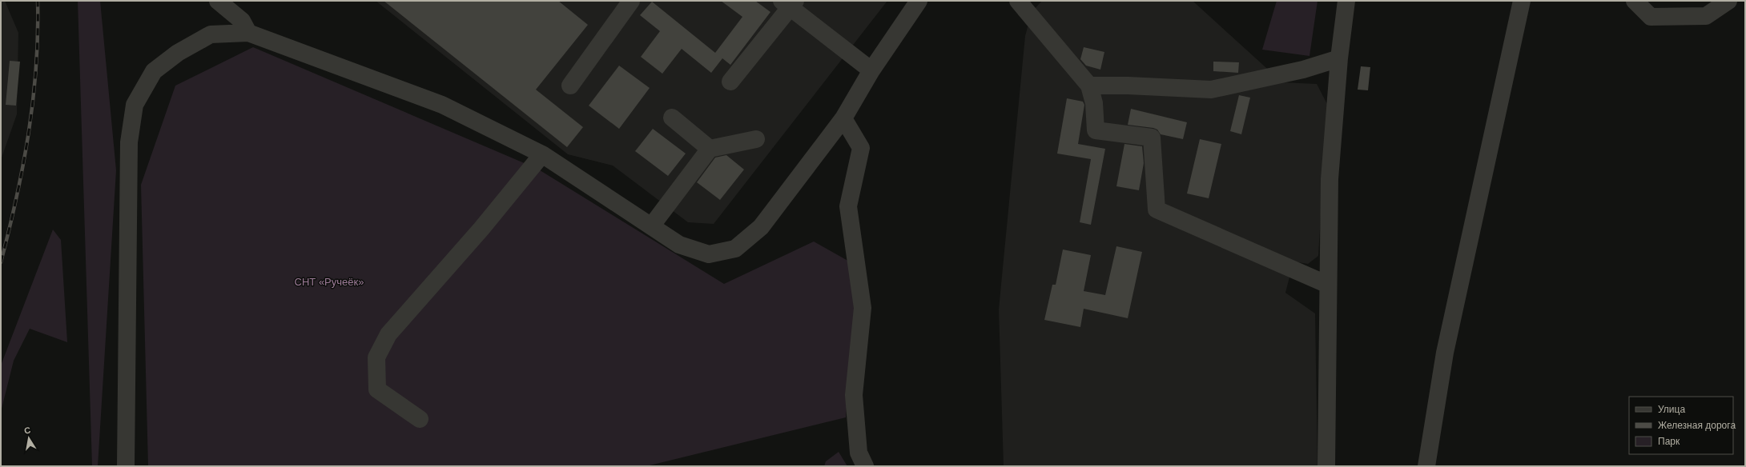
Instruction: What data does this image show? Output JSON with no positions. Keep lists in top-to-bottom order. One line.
{"parks":["СНТ «Ручеёк»"],"legend":["Улица","Железная дорога","Парк"],"north":"top"}
